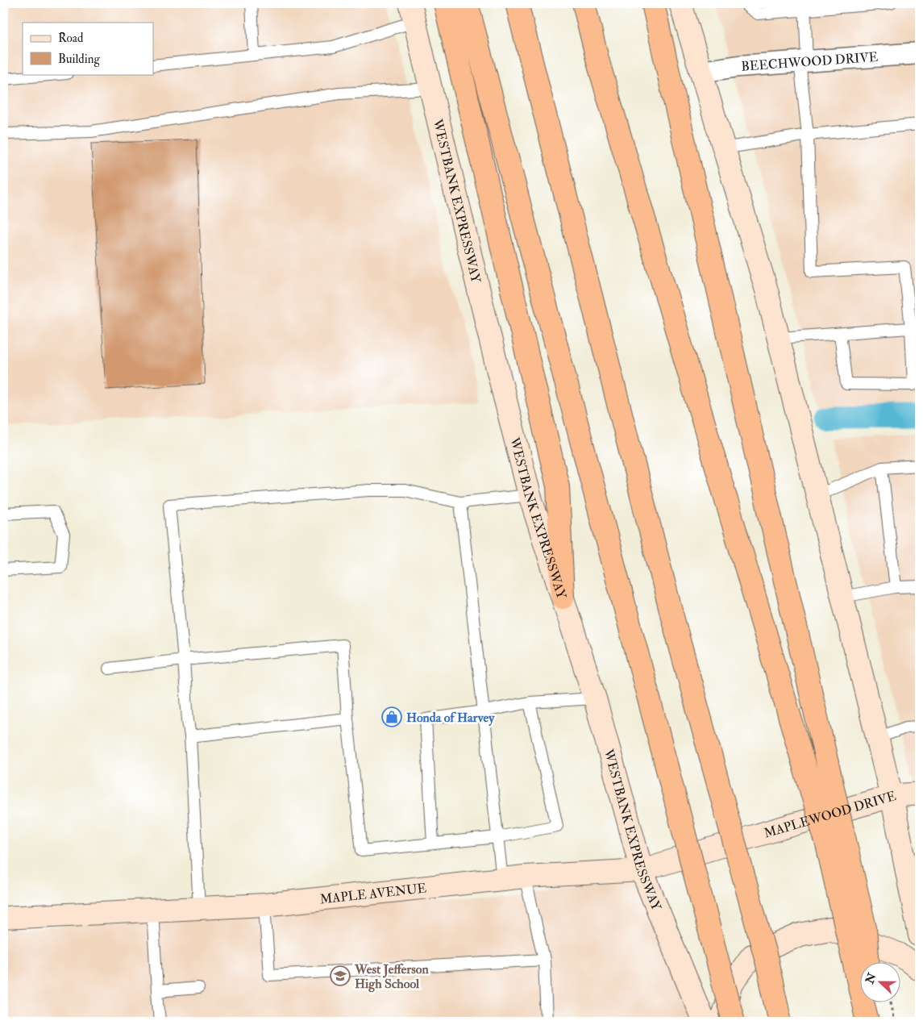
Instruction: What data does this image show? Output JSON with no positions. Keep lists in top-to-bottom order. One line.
{"streets":{"main road":["WESTBANK EXPRESSWAY","MAPLEWOOD DRIVE","MAPLE AVENUE"],"street":["BEECHWOOD DRIVE"]},"crossings":[["WESTBANK EXPRESSWAY","MAPLE AVENUE"],["MAPLEWOOD DRIVE","MAPLE AVENUE"]],"places":{"shop":["Honda of Harvey"],"school or university":["West Jefferson High School"]},"legend":["Road","Building"],"north":"left"}
